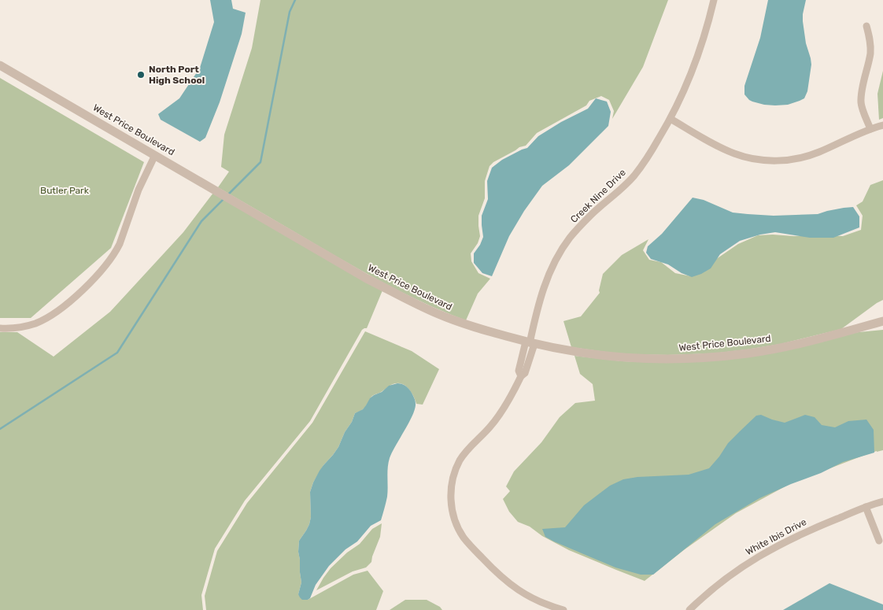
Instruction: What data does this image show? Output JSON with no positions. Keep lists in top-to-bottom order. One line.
{"streets":{"street":["West Price Boulevard","Creek Nine Drive","White Ibis Drive"]},"crossings":[["West Price Boulevard","Creek Nine Drive"]],"parks":["Butler Park"],"places":["North Port High School"]}
